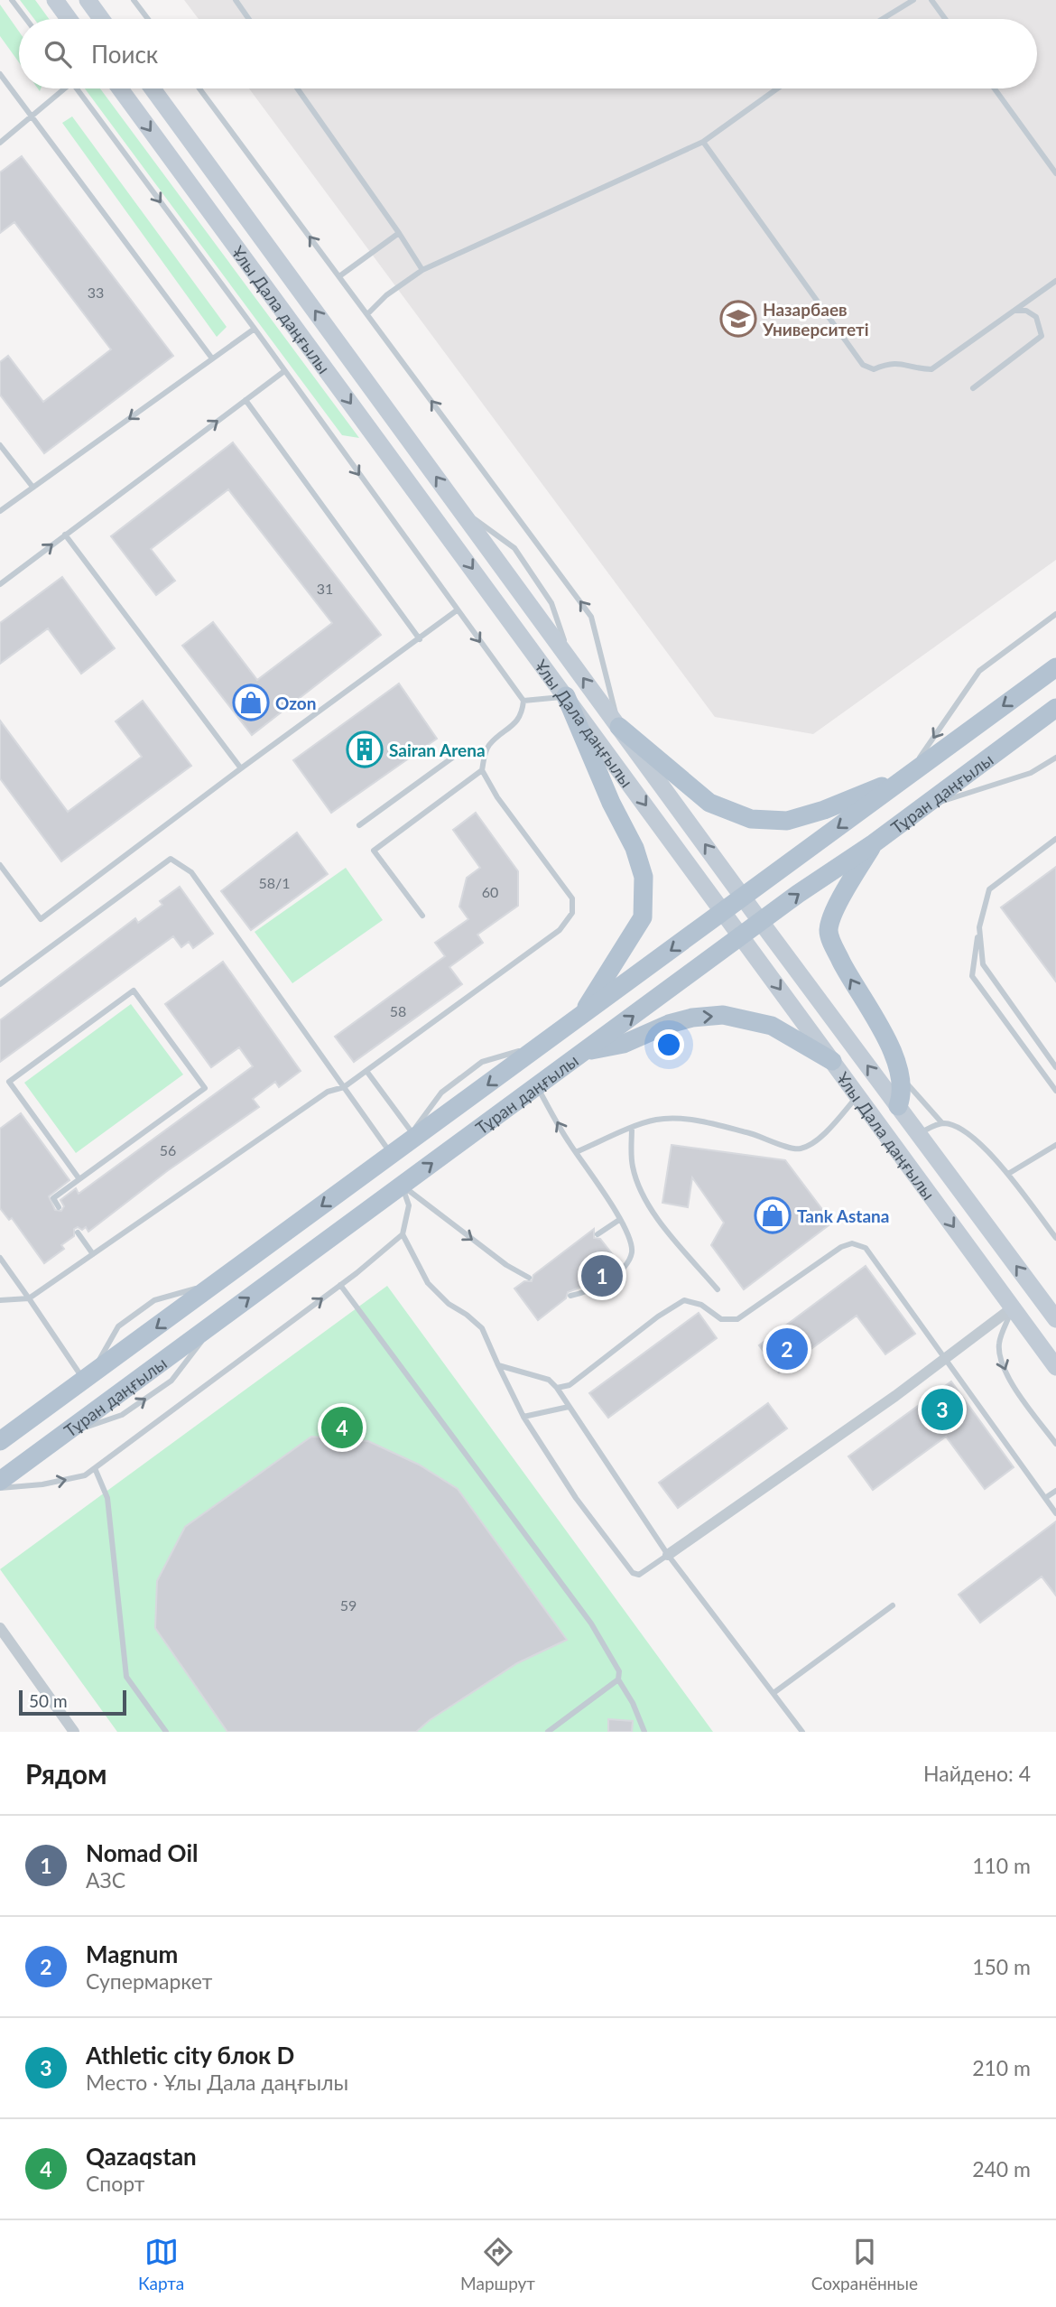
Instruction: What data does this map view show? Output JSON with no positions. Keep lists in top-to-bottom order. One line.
{"streets":{"main road":["Ұлы Дала даңғылы","Тұран даңғылы"]},"crossings":[["Ұлы Дала даңғылы","Тұран даңғылы"]],"places":{"school or university":["Назарбаев Университеті"],"shop":["Ozon","Tank Astana"],"building":["Sairan Arena"]},"house_numbers":["33","31","58/1","60","58","56","59"],"scale_bar":"50 m","page":{"search":"Поиск","pins":["1","2","3","4"],"scale":"50 m","heading":["Рядом","Найдено: 4"],"list":[{"mark":"1","name":"Nomad Oil","note":"АЗС","value":"110 m"},{"mark":"2","name":"Magnum","note":"Супермаркет","value":"150 m"},{"mark":"3","name":"Athletic city блок D","note":"Место · Ұлы Дала даңғылы","value":"210 m"},{"mark":"4","name":"Qazaqstan","note":"Спорт","value":"240 m"}],"nav":["Карта","Маршрут","Сохранённые"]}}
